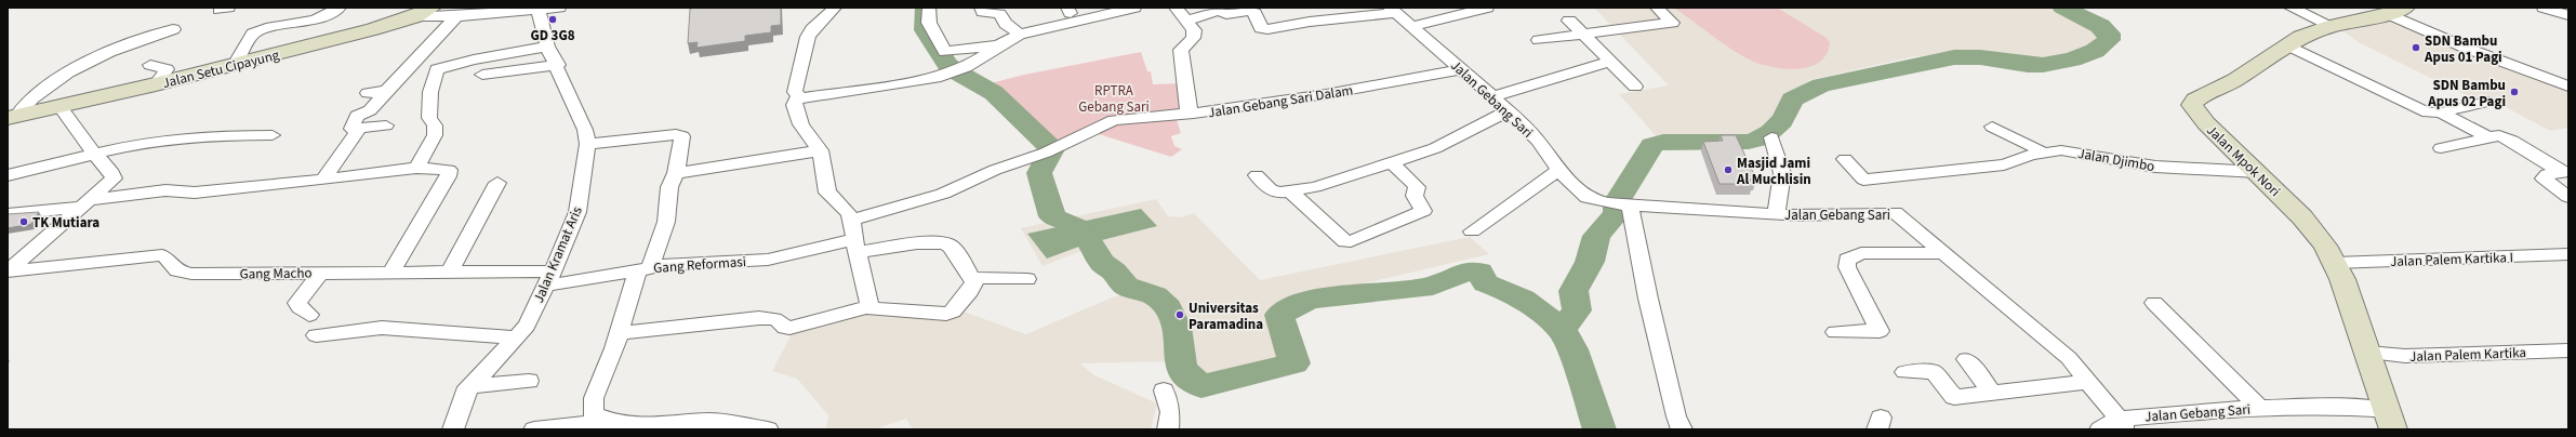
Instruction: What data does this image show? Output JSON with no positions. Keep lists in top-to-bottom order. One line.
{"streets":{"main road":["Jalan Setu Cipayung","Jalan Mpok Nori"],"street":["Jalan Gebang Sari","Jalan Gebang Sari Dalam","Jalan Djimbo","Jalan Kramat Aris","Jalan Palem Kartika I","Gang Reformasi","Gang Macho","Jalan Palem Kartika"]},"crossings":[["Jalan Gebang Sari","Jalan Gebang Sari Dalam"],["Jalan Gebang Sari","Jalan Mpok Nori"],["Jalan Djimbo","Jalan Mpok Nori"],["Jalan Mpok Nori","Jalan Palem Kartika I"],["Jalan Mpok Nori","Jalan Palem Kartika"],["Jalan Kramat Aris","Gang Reformasi"],["Jalan Kramat Aris","Gang Macho"],["Gang Reformasi","Gang Macho"]],"parks":["RPTRA Gebang Sari"],"places":["GD 3G8","SDN Bambu Apus 01 Pagi","SDN Bambu Apus 02 Pagi","Masjid Jami Al Muchlisin","TK Mutiara","Universitas Paramadina"]}
